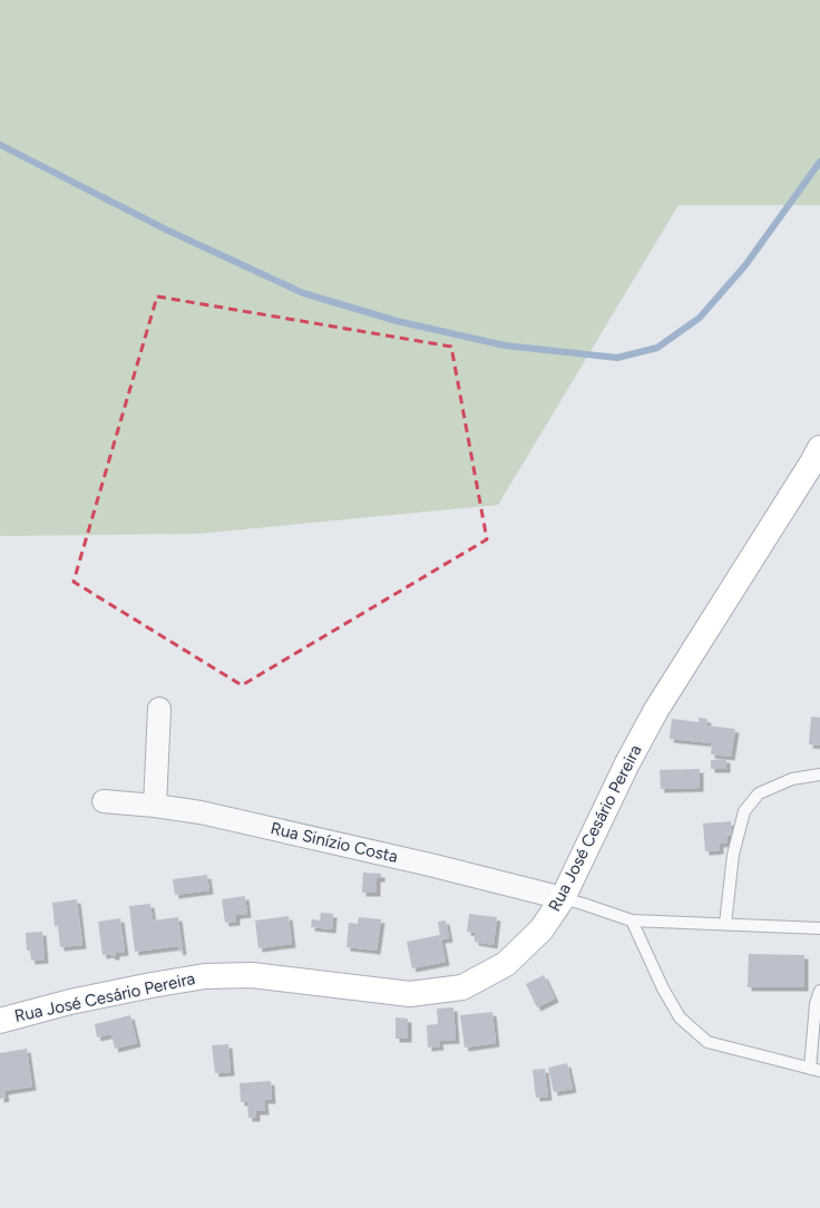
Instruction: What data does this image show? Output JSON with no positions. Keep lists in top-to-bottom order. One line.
{"streets":{"street":["Rua José Cesário Pereira","Rua Sinízio Costa"]},"crossings":[["Rua José Cesário Pereira","Rua Sinízio Costa"]]}
